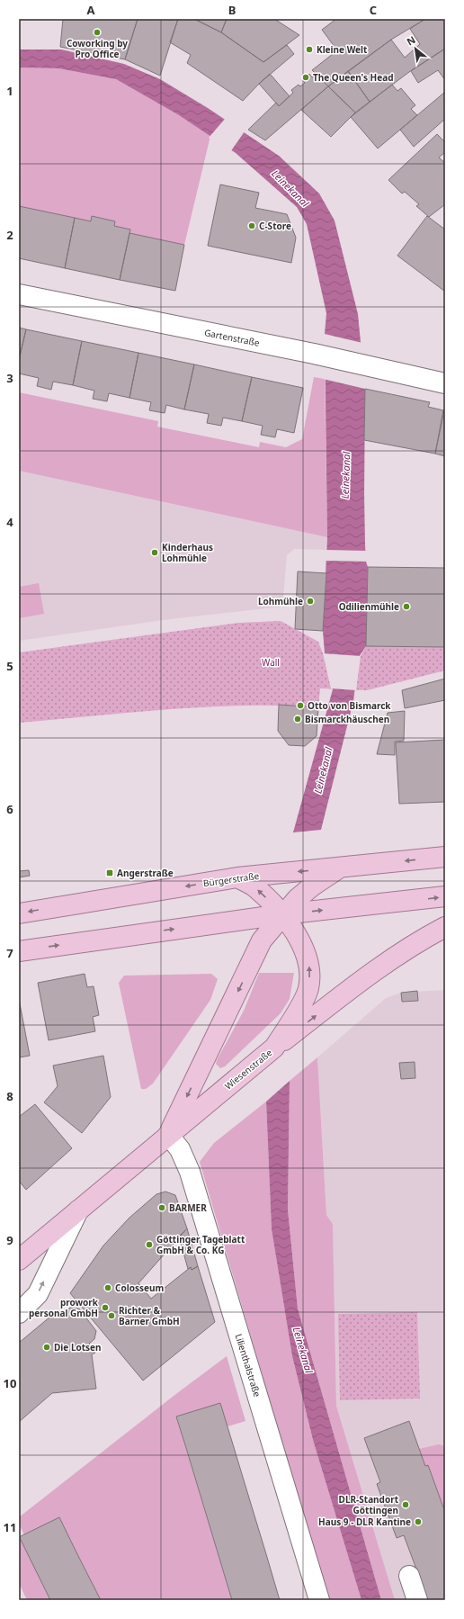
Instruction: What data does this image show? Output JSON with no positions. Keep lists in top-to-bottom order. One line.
{"streets":{"main road":["Bürgerstraße","Wiesenstraße"],"street":["Gartenstraße","Lilienthalstraße"]},"crossings":[["Bürgerstraße","Wiesenstraße"],["Wiesenstraße","Lilienthalstraße"]],"water":["Leinekanal"],"parks":["Wall"],"places":{"other":["Coworking by Pro Office","Kleine Welt","The Queen's Head","C-Store","Kinderhaus Lohmühle","Lohmühle","Odilienmühle","Otto von Bismarck","Bismarckhäuschen","BARMER","Göttinger Tageblatt GmbH & Co. KG","Colosseum","prowork personal GmbH","Richter & Barner GmbH","Die Lotsen","DLR-Standort Göttingen","Haus 9 - DLR Kantine"],"transit":["Angerstraße"]},"north":"top left","grid":{"columns":["A","B","C"],"rows":["1","2","3","4","5","6","7","8","9","10","11"]}}
